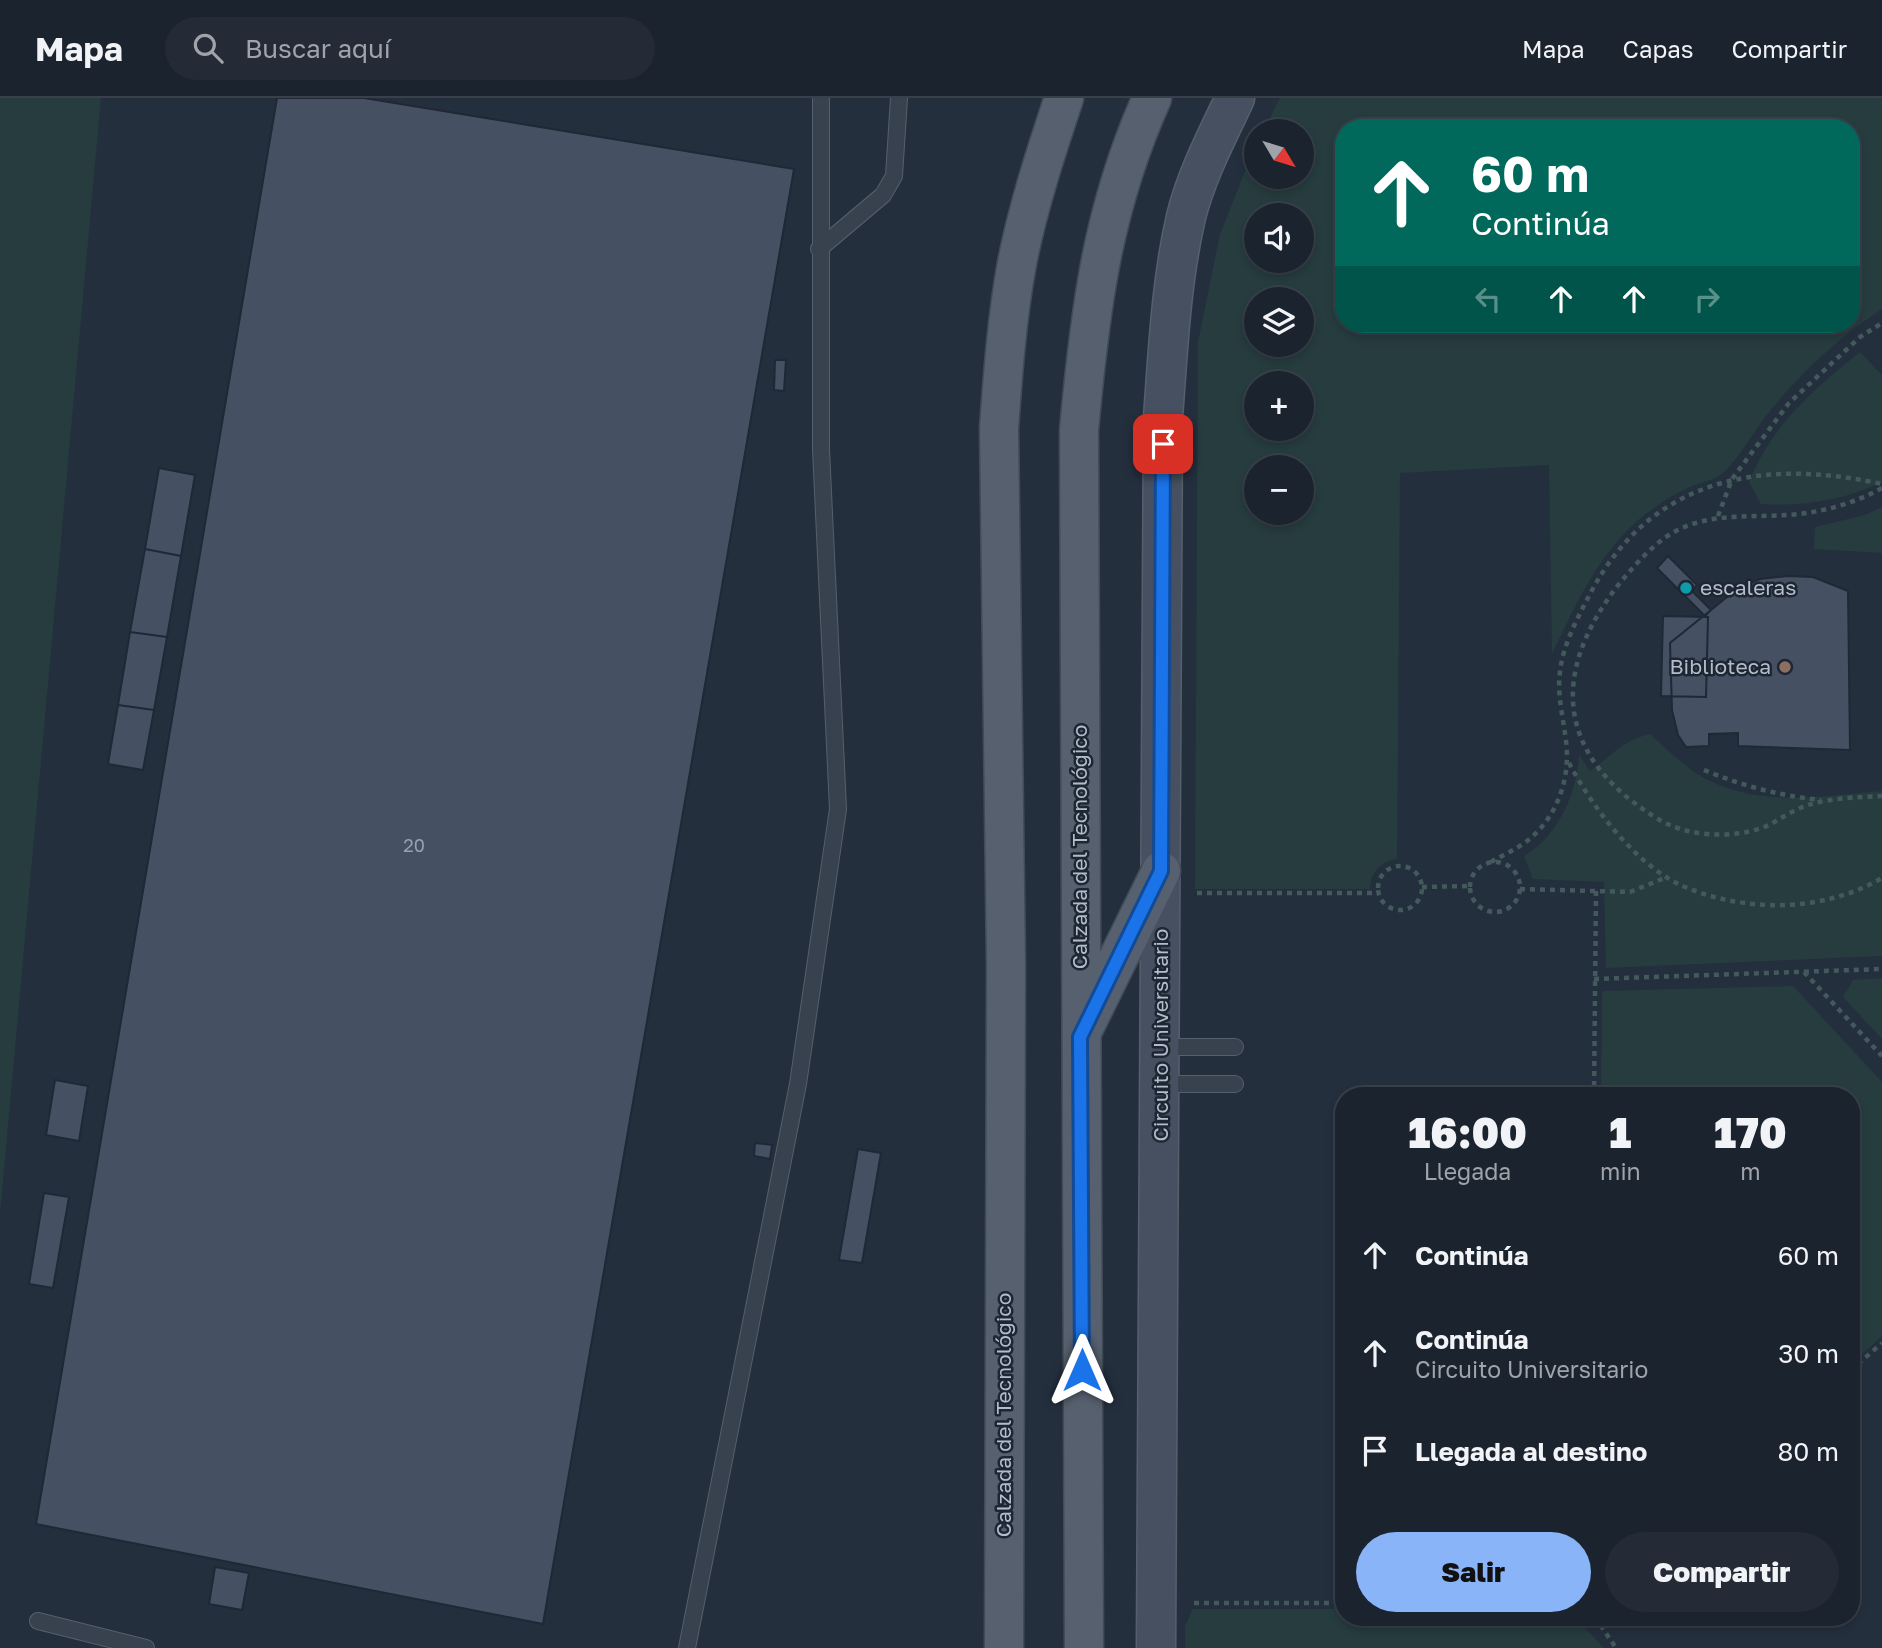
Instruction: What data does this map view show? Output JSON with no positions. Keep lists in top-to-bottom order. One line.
{"streets":{"main road":["Calzada del Tecnológico"],"street":["Circuito Universitario"]},"places":["escaleras","Biblioteca"],"house_numbers":["20"],"north":"bottom right","page":{"header":"Mapa","search":"Buscar aquí","nav":["Mapa","Capas","Compartir"],"map_buttons":["+","−"],"turn":["60 m","Continúa"],"eta":["16:00","Llegada","1","min","170","m"],"list":[{"name":"Continúa","value":"60 m"},{"name":"Continúa","note":"Circuito Universitario","value":"30 m"},{"name":"Llegada al destino","value":"80 m"}],"buttons":["Salir","Compartir"]}}
